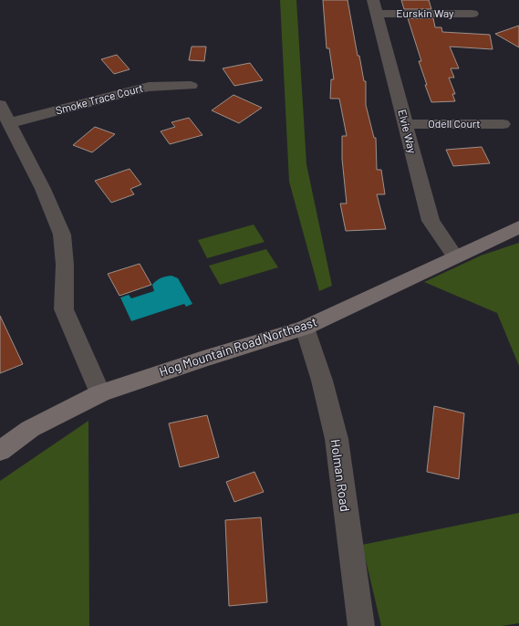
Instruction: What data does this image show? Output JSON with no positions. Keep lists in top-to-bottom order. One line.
{"streets":{"street":["Eurskin Way","Smoke Trace Court","Odell Court","Elvie Way","Hog Mountain Road Northeast","Holman Road"]},"crossings":[["Eurskin Way","Elvie Way"],["Odell Court","Elvie Way"],["Elvie Way","Hog Mountain Road Northeast"],["Hog Mountain Road Northeast","Holman Road"]]}
